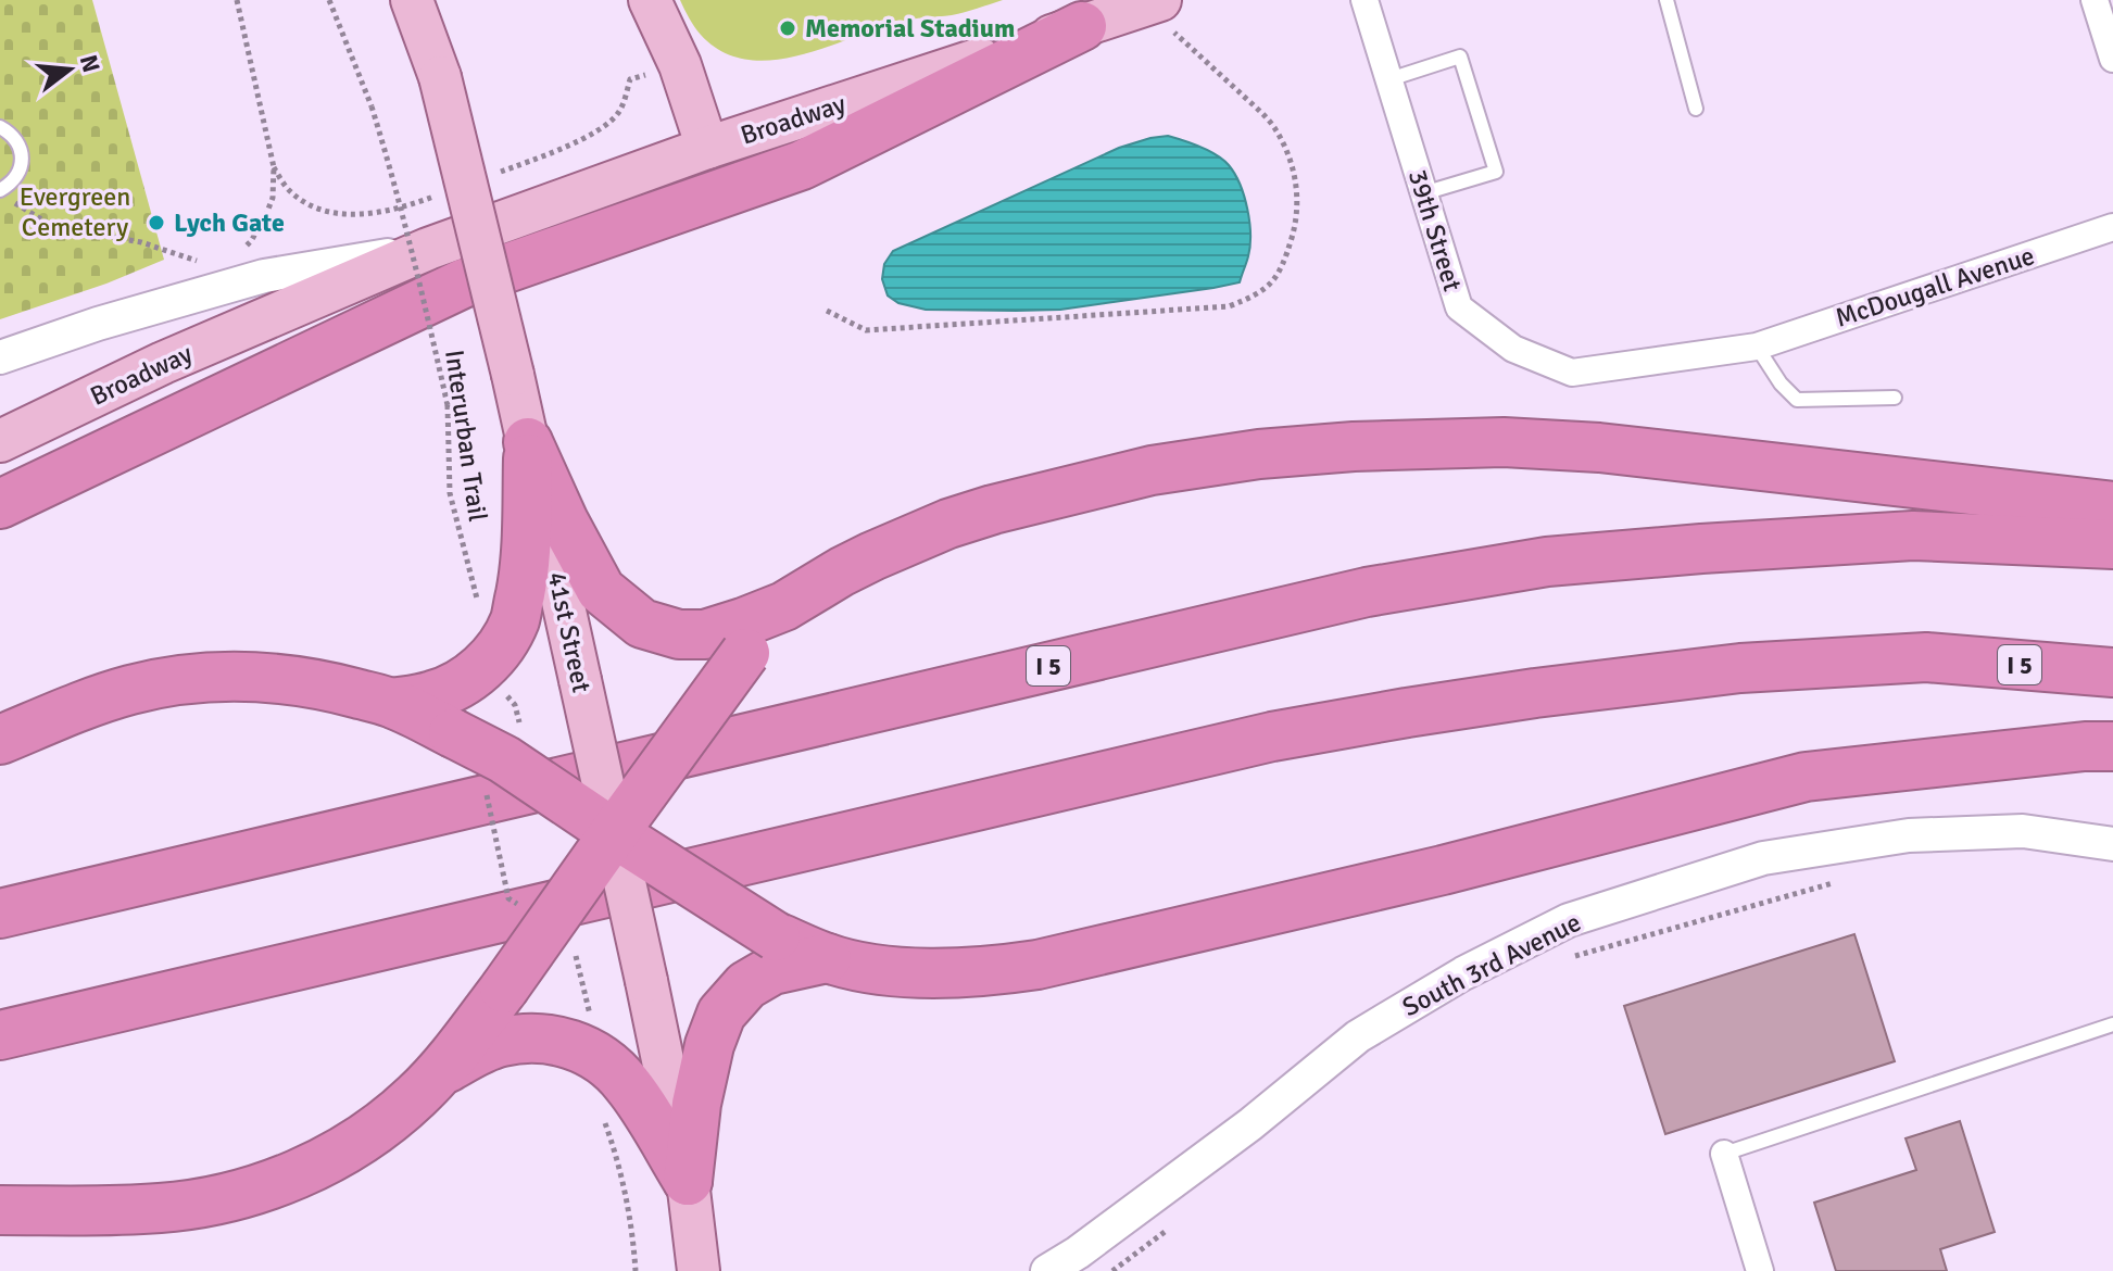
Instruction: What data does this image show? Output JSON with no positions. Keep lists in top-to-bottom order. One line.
{"streets":{"highway":["I 5"],"main road":["Broadway","41st Street"],"street":["39th Street","McDougall Avenue","South 3rd Avenue"],"path":["Interurban Trail"]},"crossings":[["39th Street","McDougall Avenue"]],"parks":["Evergreen Cemetery"],"places":["Memorial Stadium","Lych Gate"],"north":"right"}
